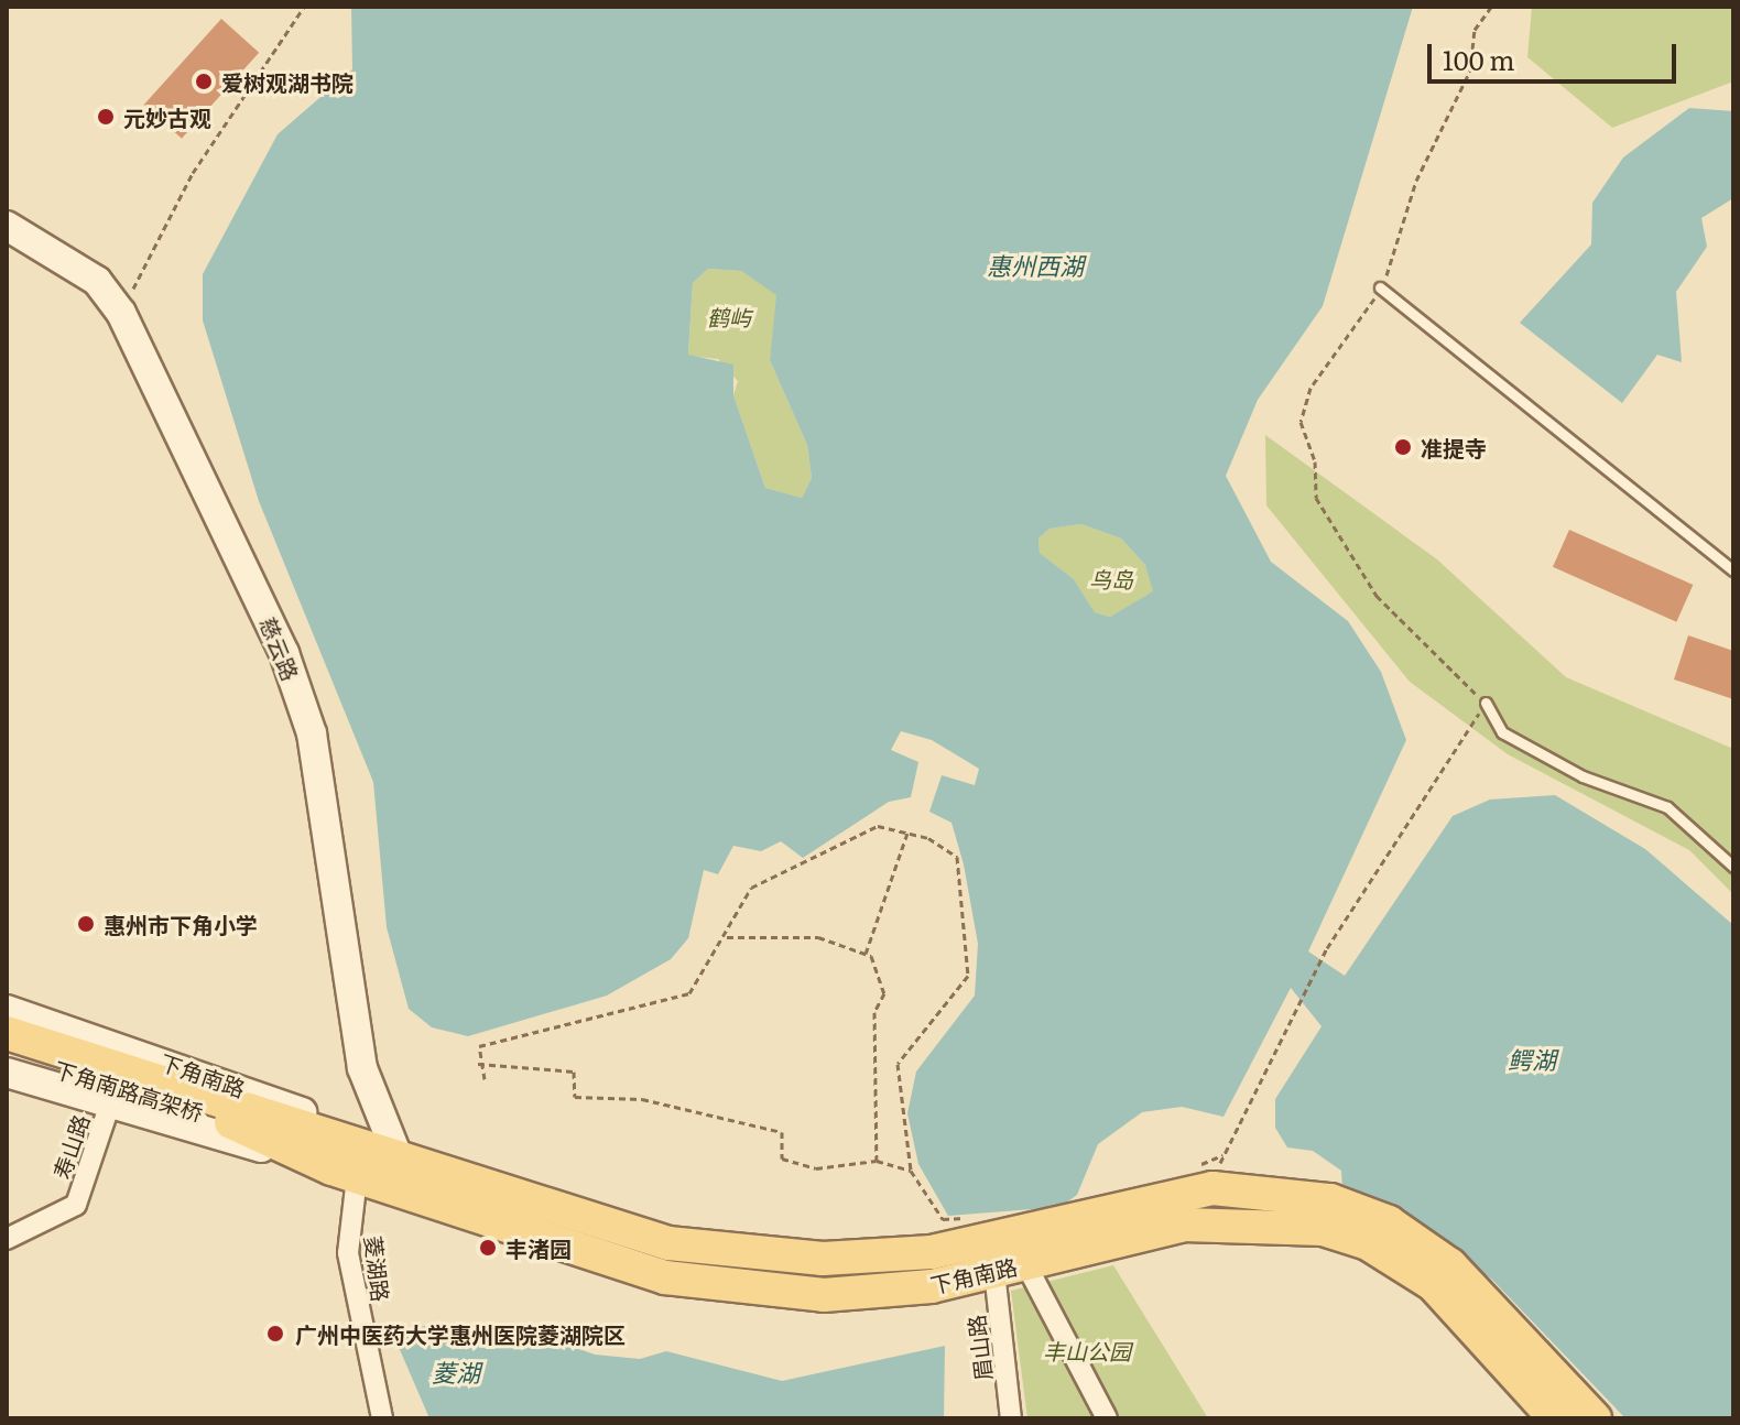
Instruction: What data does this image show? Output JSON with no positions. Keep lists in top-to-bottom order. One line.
{"streets":{"main road":["下角南路","下角南路高架桥"],"street":["慈云路","寿山路","菱湖路","眉山路"]},"crossings":[["慈云路","下角南路"],["下角南路","下角南路高架桥"],["下角南路","寿山路"],["下角南路","菱湖路"],["下角南路","眉山路"]],"water":["惠州西湖","鳄湖","菱湖"],"parks":["鹤屿","鸟岛","丰山公园"],"places":["爱树观湖书院","元妙古观","准提寺","惠州市下角小学","丰渚园","广州中医药大学惠州医院菱湖院区"],"scale_bar":"100 m"}
